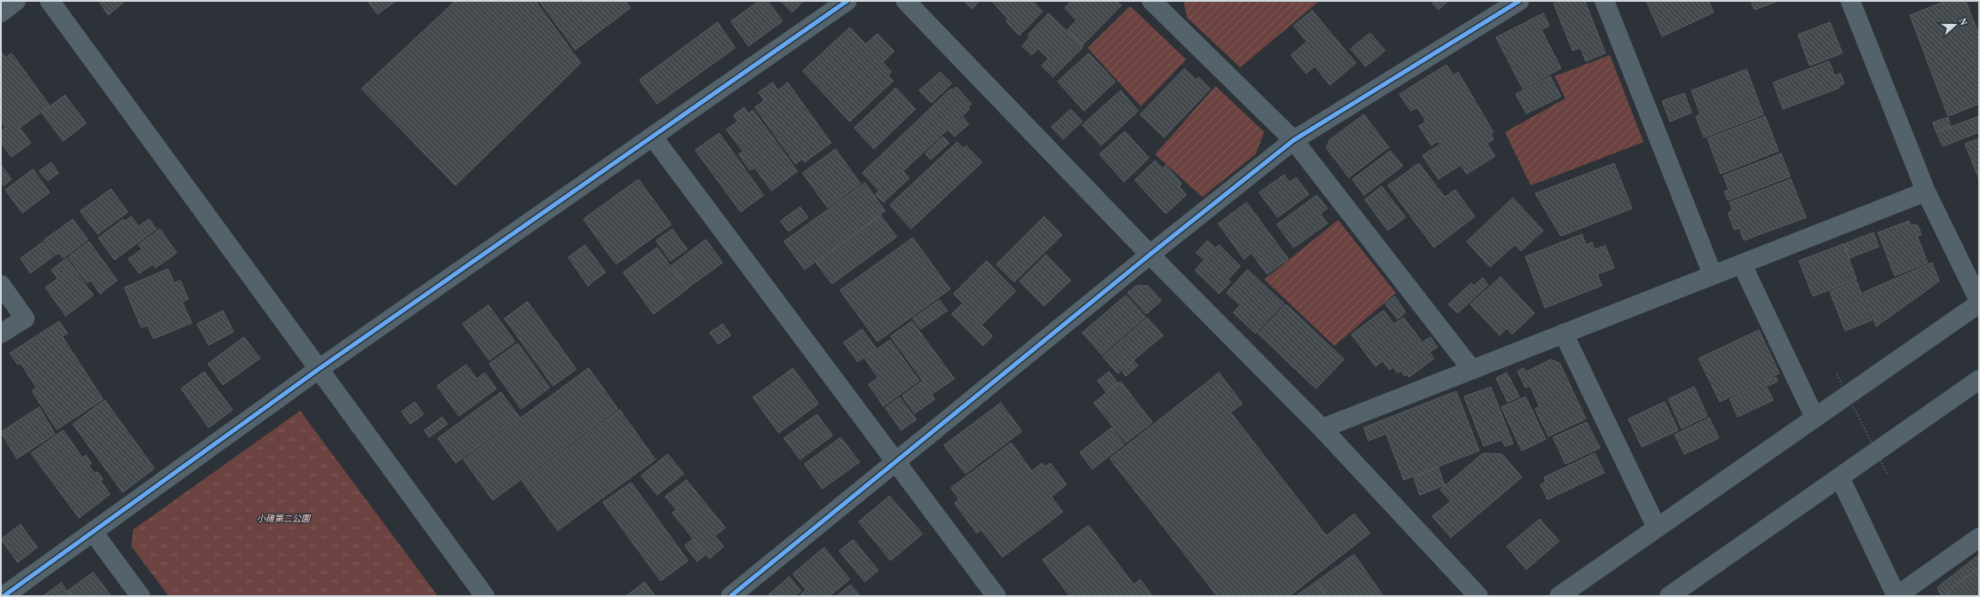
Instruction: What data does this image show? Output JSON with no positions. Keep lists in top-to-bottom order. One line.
{"parks":["小碓第二公園"],"north":"right"}
